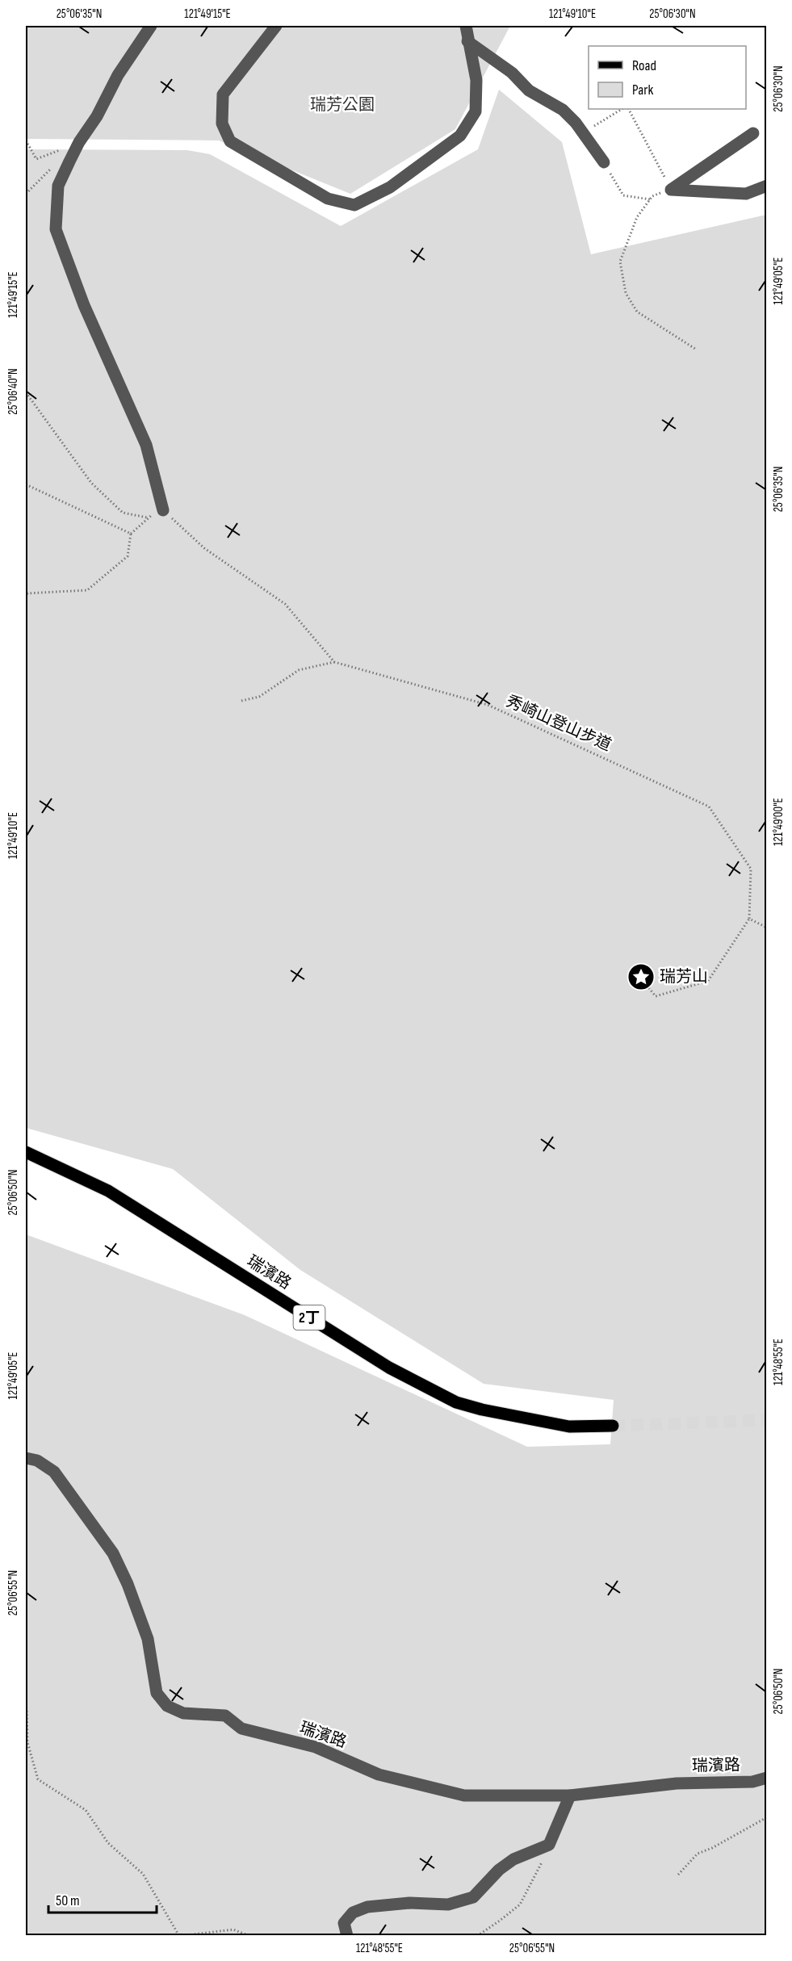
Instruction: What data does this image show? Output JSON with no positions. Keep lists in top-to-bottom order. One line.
{"streets":{"main road":["瑞濱路","2丁"],"path":["秀崎山登山步道"]},"parks":["瑞芳公園"],"places":{"place":["瑞芳山"]},"legend":["Road","Park"],"scale_bar":"50 m","coordinates":["25°06'35\"N","121°49'15\"E","121°49'10\"E","25°06'30\"N","121°49'05\"E","25°06'40\"N","121°49'00\"E","25°06'50\"N","121°48'55\"E","25°06'55\"N"]}
